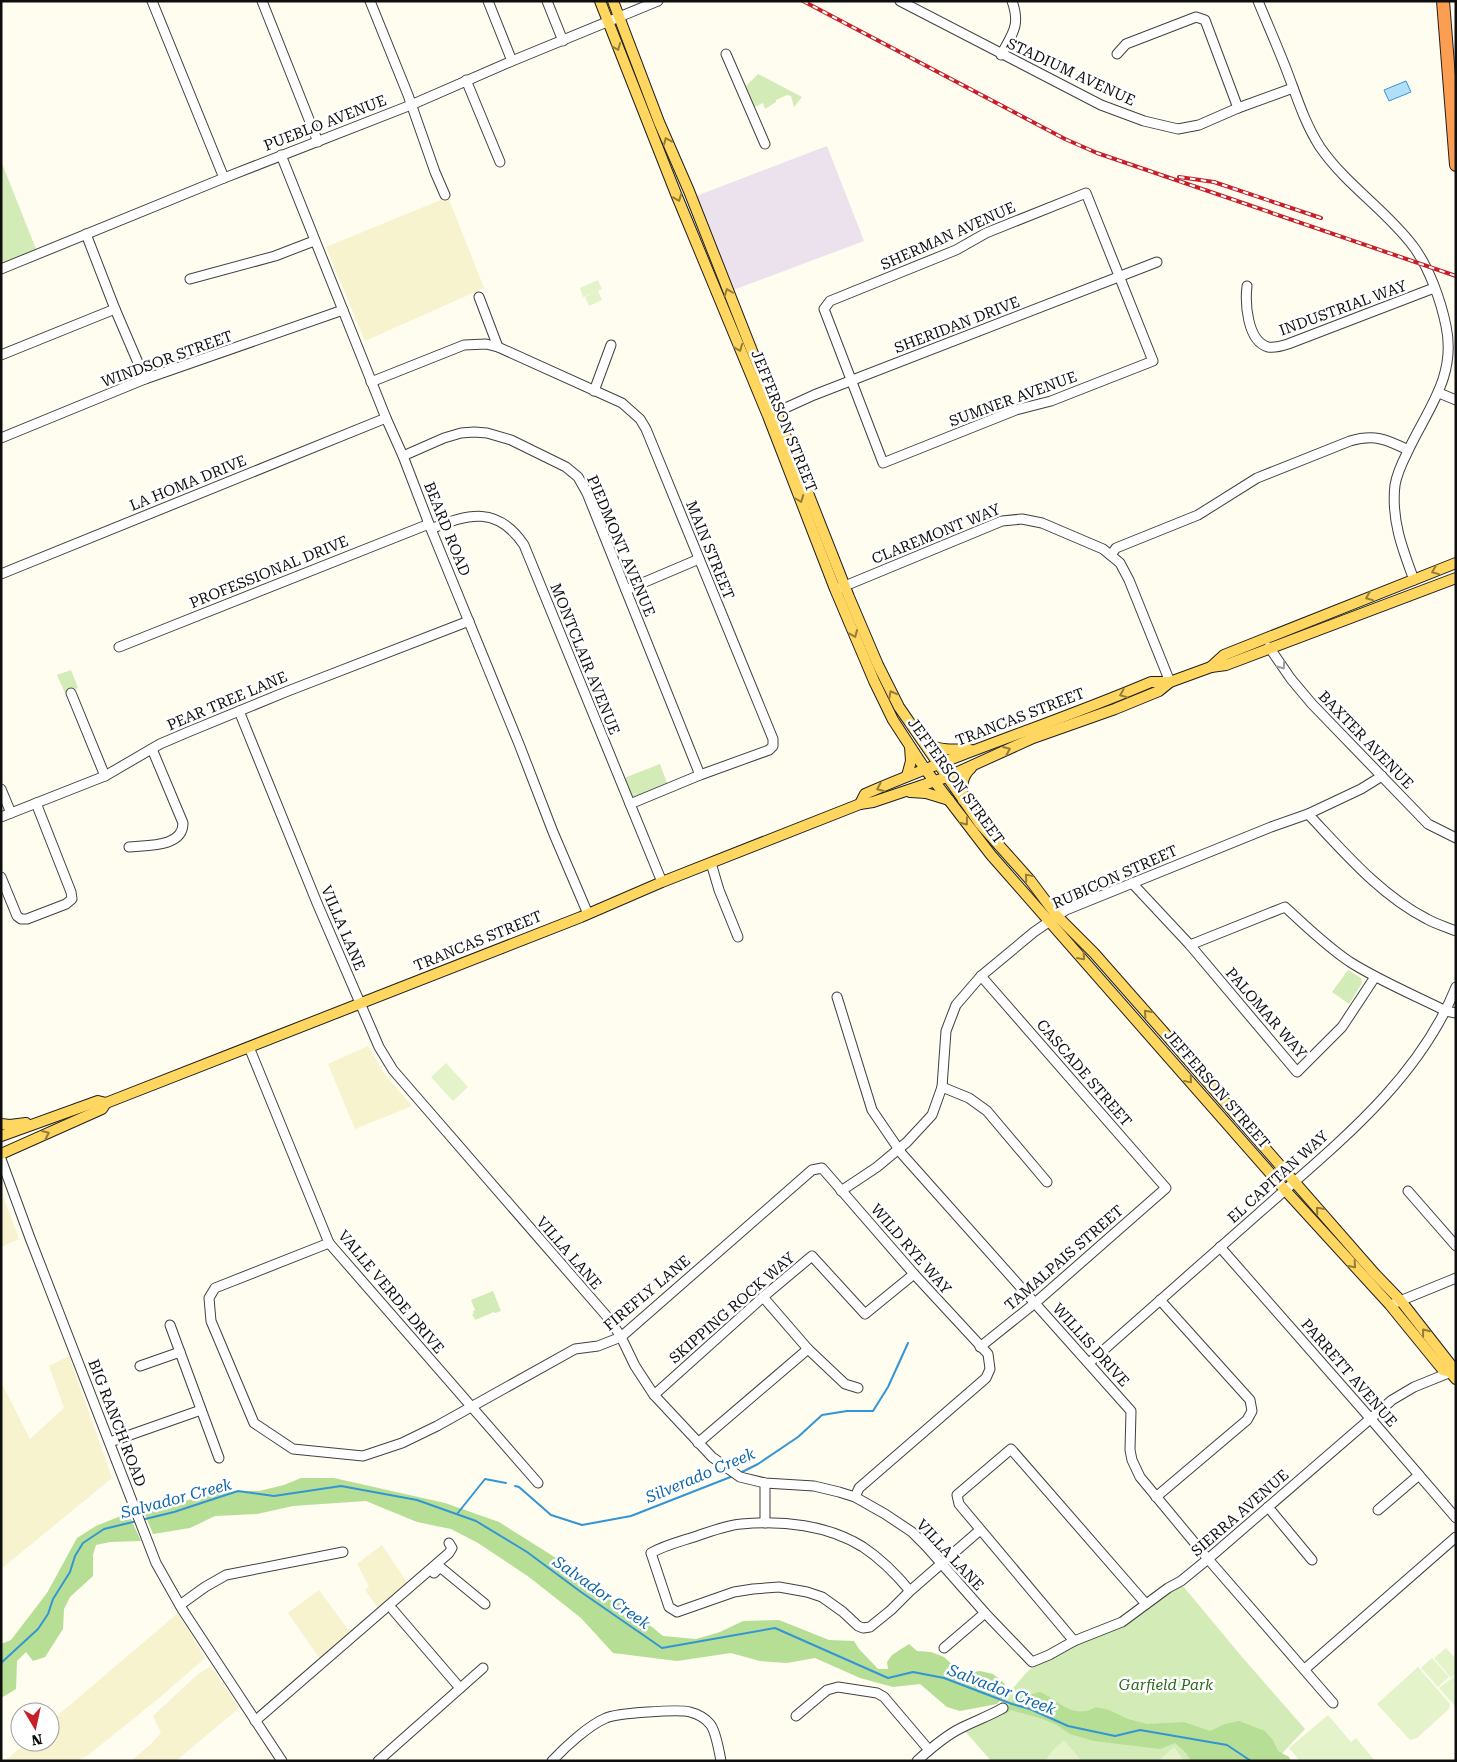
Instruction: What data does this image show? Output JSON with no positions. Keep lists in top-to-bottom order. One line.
{"streets":{"main road":["JEFFERSON STREET","TRANCAS STREET"],"street":["STADIUM AVENUE","PUEBLO AVENUE","SHERMAN AVENUE","INDUSTRIAL WAY","SHERIDAN DRIVE","WINDSOR STREET","SUMNER AVENUE","LA HOMA DRIVE","BEARD ROAD","CLAREMONT WAY","PIEDMONT AVENUE","MAIN STREET","PROFESSIONAL DRIVE","MONTCLAIR AVENUE","PEAR TREE LANE","BAXTER AVENUE","RUBICON STREET","VILLA LANE","PALOMAR WAY","CASCADE STREET","EL CAPITAN WAY","WILD RYE WAY","TAMALPAIS STREET","VALLE VERDE DRIVE","FIREFLY LANE","SKIPPING ROCK WAY","WILLIS DRIVE","PARRETT AVENUE","BIG RANCH ROAD","SIERRA AVENUE"]},"crossings":[["PUEBLO AVENUE","JEFFERSON STREET"],["PUEBLO AVENUE","BEARD ROAD"],["SHERMAN AVENUE","SHERIDAN DRIVE"],["SHERMAN AVENUE","SUMNER AVENUE"],["SHERIDAN DRIVE","SUMNER AVENUE"],["SHERIDAN DRIVE","JEFFERSON STREET"],["WINDSOR STREET","BEARD ROAD"],["JEFFERSON STREET","CLAREMONT WAY"],["JEFFERSON STREET","TRANCAS STREET"],["JEFFERSON STREET","RUBICON STREET"],["JEFFERSON STREET","EL CAPITAN WAY"],["JEFFERSON STREET","SIERRA AVENUE"],["LA HOMA DRIVE","BEARD ROAD"],["BEARD ROAD","PIEDMONT AVENUE"],["BEARD ROAD","PROFESSIONAL DRIVE"],["BEARD ROAD","MONTCLAIR AVENUE"],["BEARD ROAD","PEAR TREE LANE"],["BEARD ROAD","TRANCAS STREET"],["CLAREMONT WAY","TRANCAS STREET"],["PIEDMONT AVENUE","MAIN STREET"],["MAIN STREET","MONTCLAIR AVENUE"],["PROFESSIONAL DRIVE","MONTCLAIR AVENUE"],["MONTCLAIR AVENUE","TRANCAS STREET"],["PEAR TREE LANE","VILLA LANE"],["TRANCAS STREET","BAXTER AVENUE"],["TRANCAS STREET","VILLA LANE"],["TRANCAS STREET","VALLE VERDE DRIVE"],["BAXTER AVENUE","RUBICON STREET"],["RUBICON STREET","PALOMAR WAY"],["RUBICON STREET","CASCADE STREET"],["RUBICON STREET","WILD RYE WAY"],["RUBICON STREET","WILLIS DRIVE"],["VILLA LANE","WILD RYE WAY"],["VILLA LANE","FIREFLY LANE"],["VILLA LANE","SKIPPING ROCK WAY"],["VILLA LANE","SIERRA AVENUE"],["CASCADE STREET","TAMALPAIS STREET"],["EL CAPITAN WAY","WILLIS DRIVE"],["EL CAPITAN WAY","PARRETT AVENUE"],["WILD RYE WAY","TAMALPAIS STREET"],["WILD RYE WAY","FIREFLY LANE"],["WILD RYE WAY","SKIPPING ROCK WAY"],["TAMALPAIS STREET","WILLIS DRIVE"],["VALLE VERDE DRIVE","FIREFLY LANE"],["WILLIS DRIVE","SIERRA AVENUE"],["PARRETT AVENUE","SIERRA AVENUE"]],"one_way":["BAXTER AVENUE"],"water":["Silverado Creek","Salvador Creek"],"parks":["Garfield Park"],"north":"bottom"}
